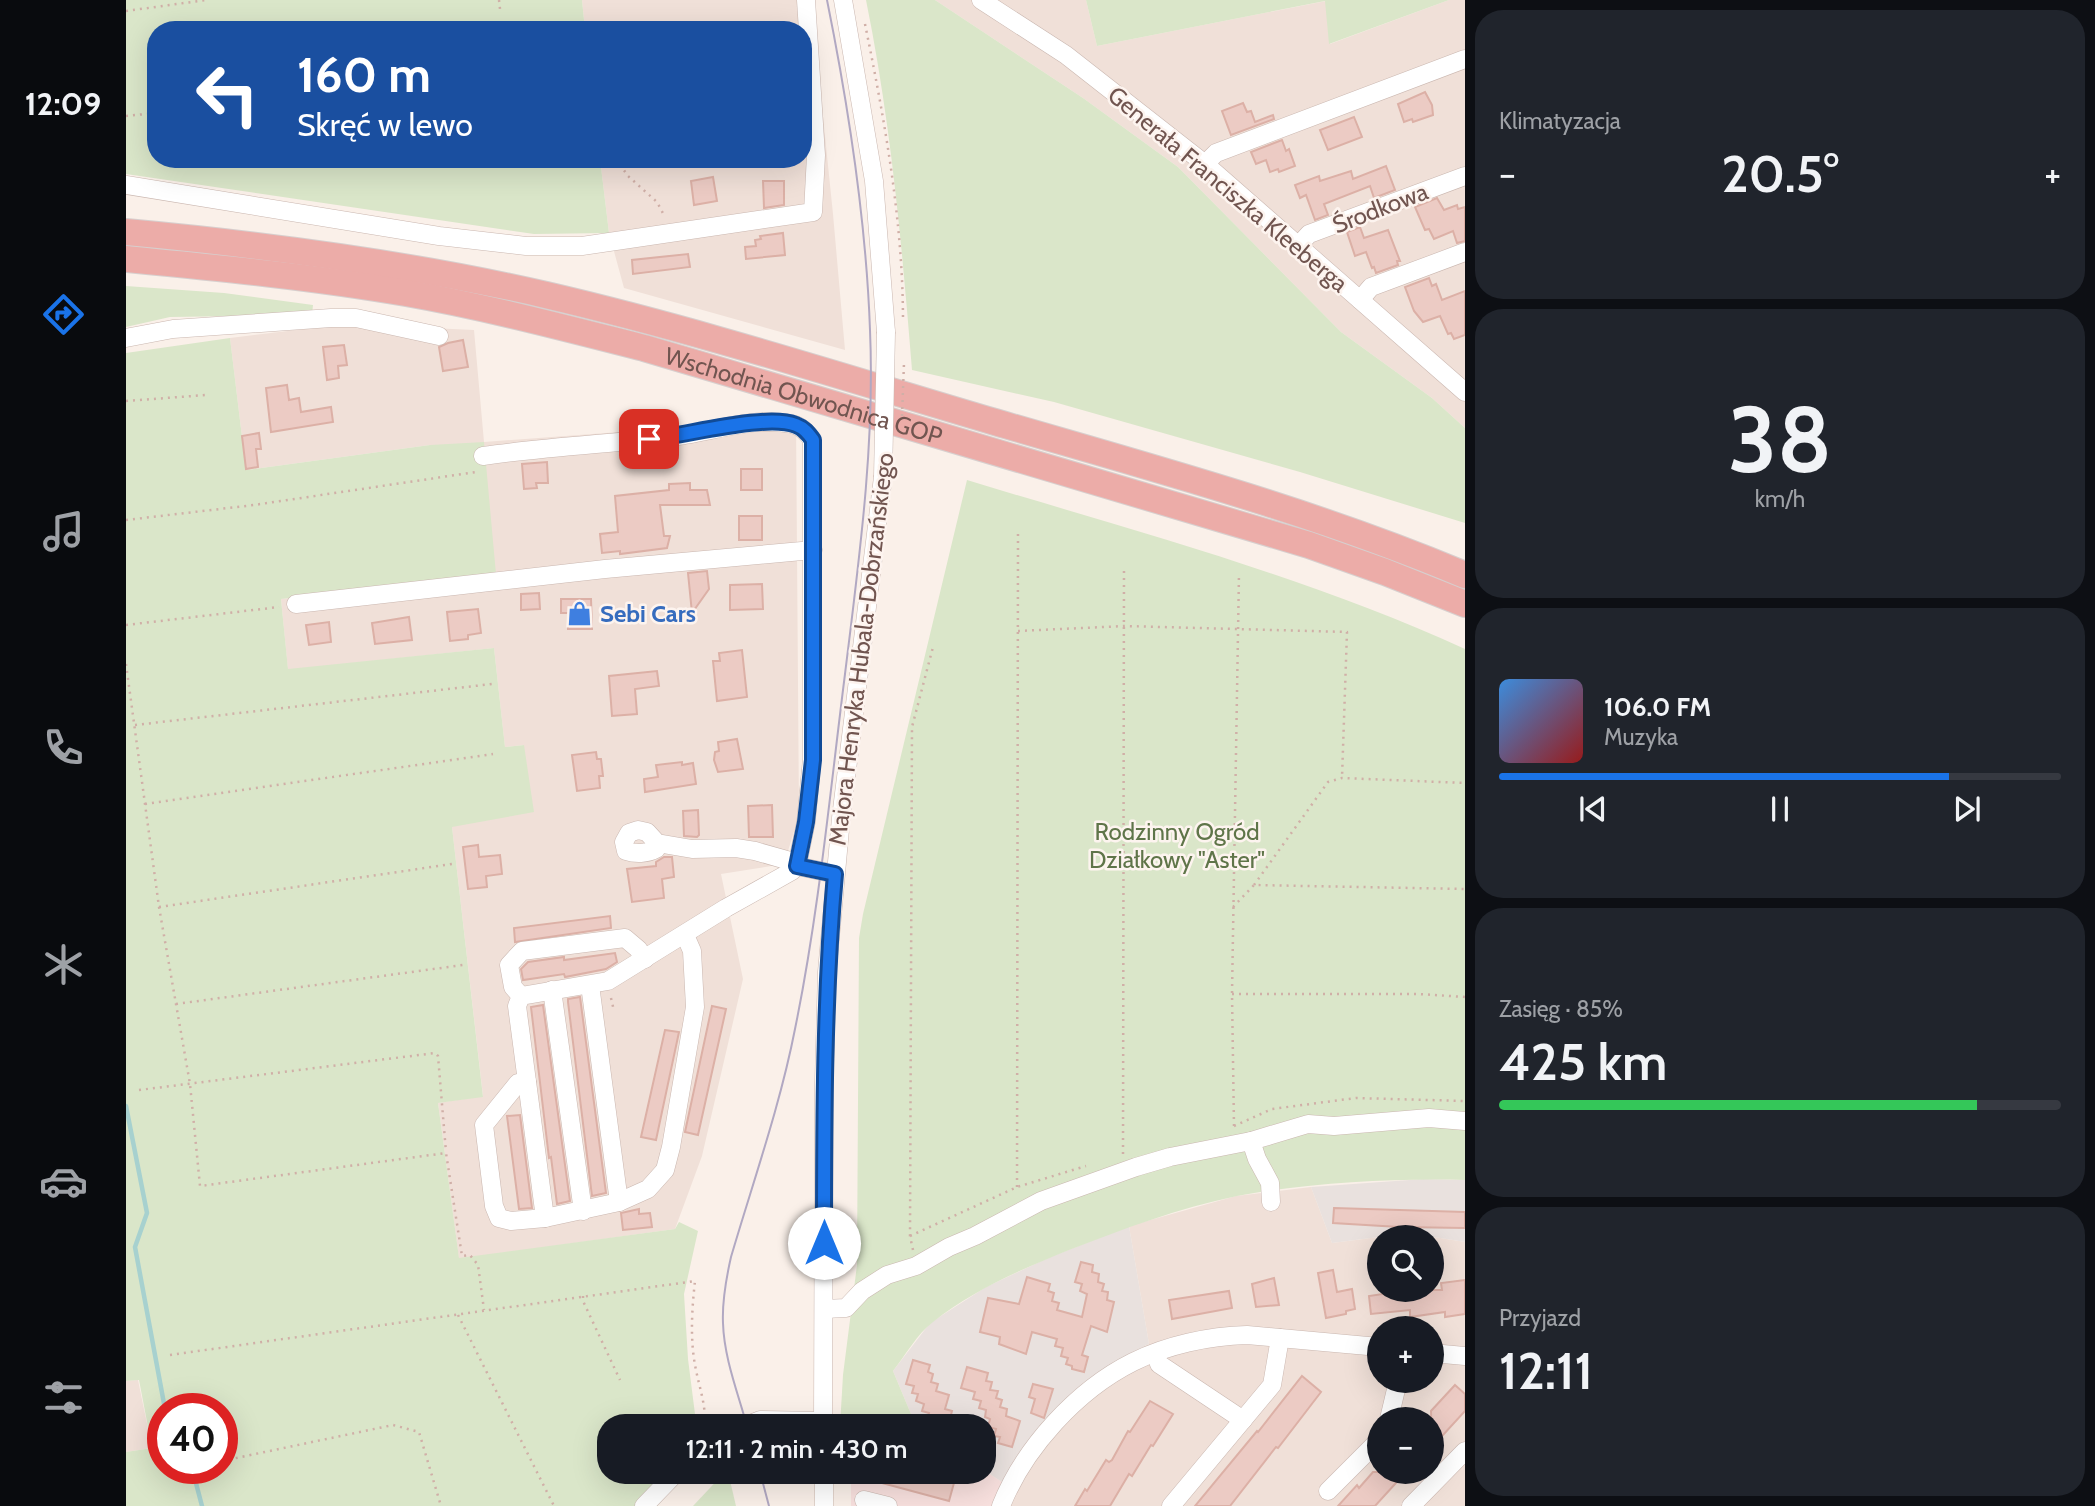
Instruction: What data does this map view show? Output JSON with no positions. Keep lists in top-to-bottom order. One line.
{"streets":{"highway":["Wschodnia Obwodnica GOP"],"street":["Generała Franciszka Kleeberga","Środkowa","Majora Henryka Hubala-Dobrzańskiego"]},"crossings":[["Generała Franciszka Kleeberga","Środkowa"]],"parks":["Rodzinny Ogród Działkowy \"Aster\""],"places":{"shop":["Sebi Cars"]},"page":{"tabs":"12:09","tile":["Klimatyzacja",["38","km/h"],["Zasięg · 85%","425 km"],["Przyjazd","12:11"]],"turn":["160 m","Skręć w lewo"],"heat":["−","20.5°","+"],"song":["106.0 FM","Muzyka"],"map_buttons":["+","−"],"limit":"40","trip":"12:11 · 2 min · 430 m"}}
